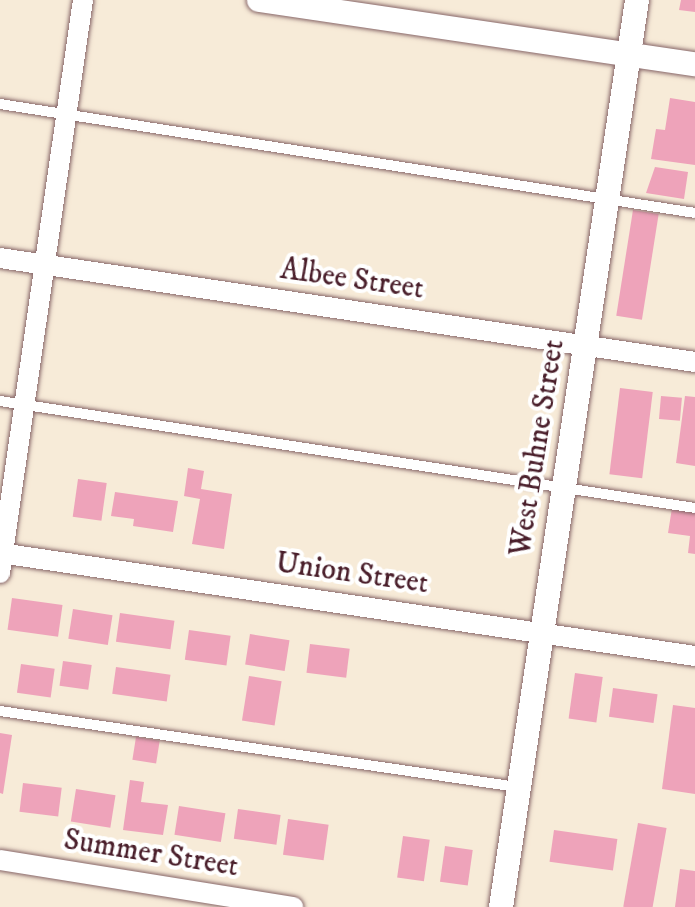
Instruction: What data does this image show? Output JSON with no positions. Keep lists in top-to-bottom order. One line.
{"streets":{"street":["Albee Street","West Buhne Street","Union Street","Summer Street"]},"crossings":[["Albee Street","West Buhne Street"],["West Buhne Street","Union Street"]]}
